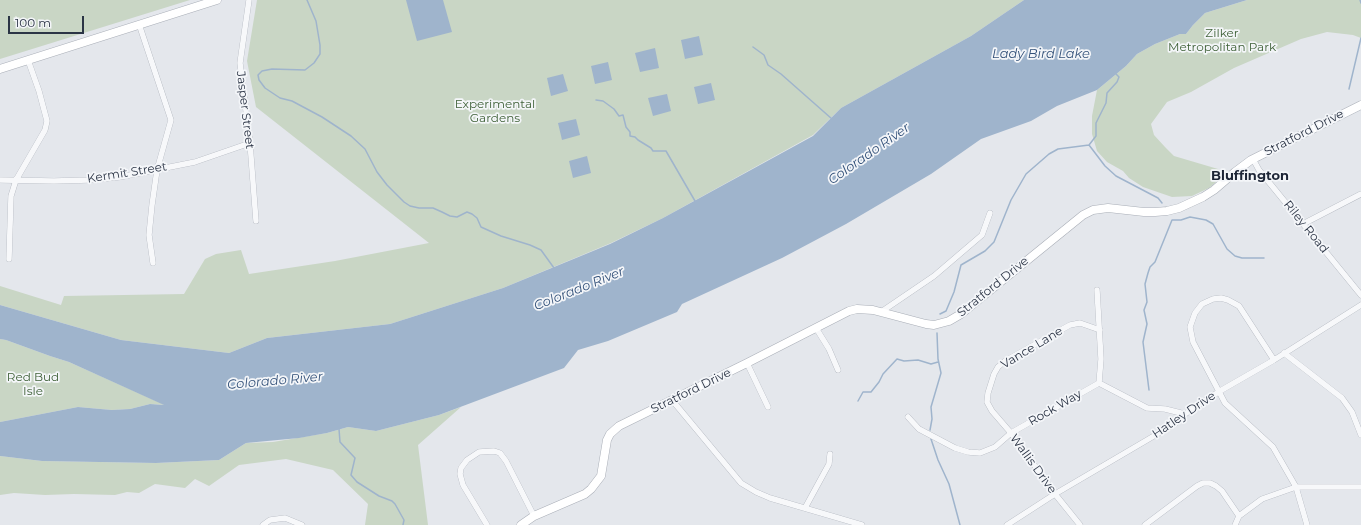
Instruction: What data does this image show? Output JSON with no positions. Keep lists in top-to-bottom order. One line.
{"streets":{"street":["Jasper Street","Stratford Drive","Kermit Street","Riley Road","Vance Lane","Rock Way","Hatley Drive","Wallis Drive"]},"crossings":[["Jasper Street","Kermit Street"],["Stratford Drive","Riley Road"],["Vance Lane","Wallis Drive"],["Rock Way","Wallis Drive"],["Hatley Drive","Wallis Drive"]],"districts":["Bluffington"],"water":["Lady Bird Lake","Colorado River"],"parks":["Zilker Metropolitan Park","Experimental Gardens","Red Bud Isle"],"scale_bar":"100 m"}
